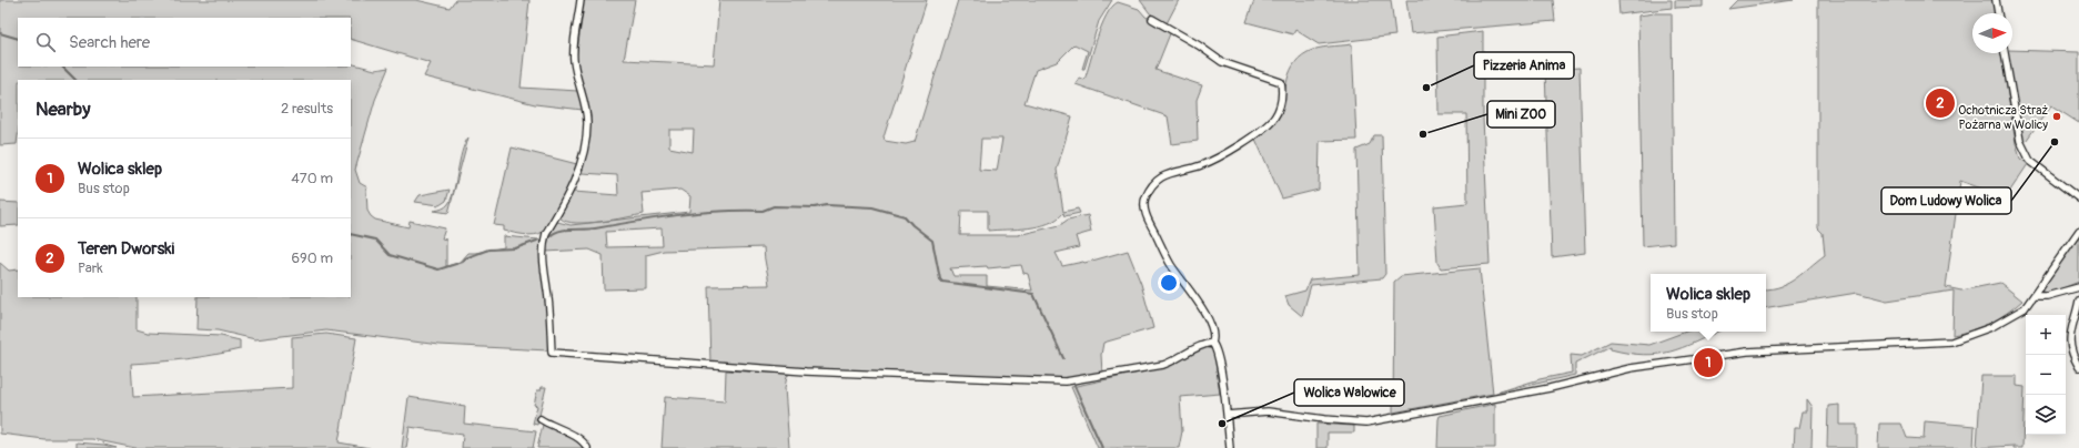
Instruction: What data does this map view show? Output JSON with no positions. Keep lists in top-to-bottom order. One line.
{"places":["Pizzeria Anima","Ochotnicza Straż Pożarna w Wolicy","Mini ZOO","Dom Ludowy Wolica","Wolica Walowice"],"north":"right","page":{"search":"Search here","heading":["Nearby","2 results"],"pins":["2","1"],"list":[{"mark":"1","name":"Wolica sklep","note":"Bus stop","value":"470 m"},{"mark":"2","name":"Teren Dworski","note":"Park","value":"690 m"}],"popup":["Wolica sklep","Bus stop"],"map_buttons":["+","−"]}}
